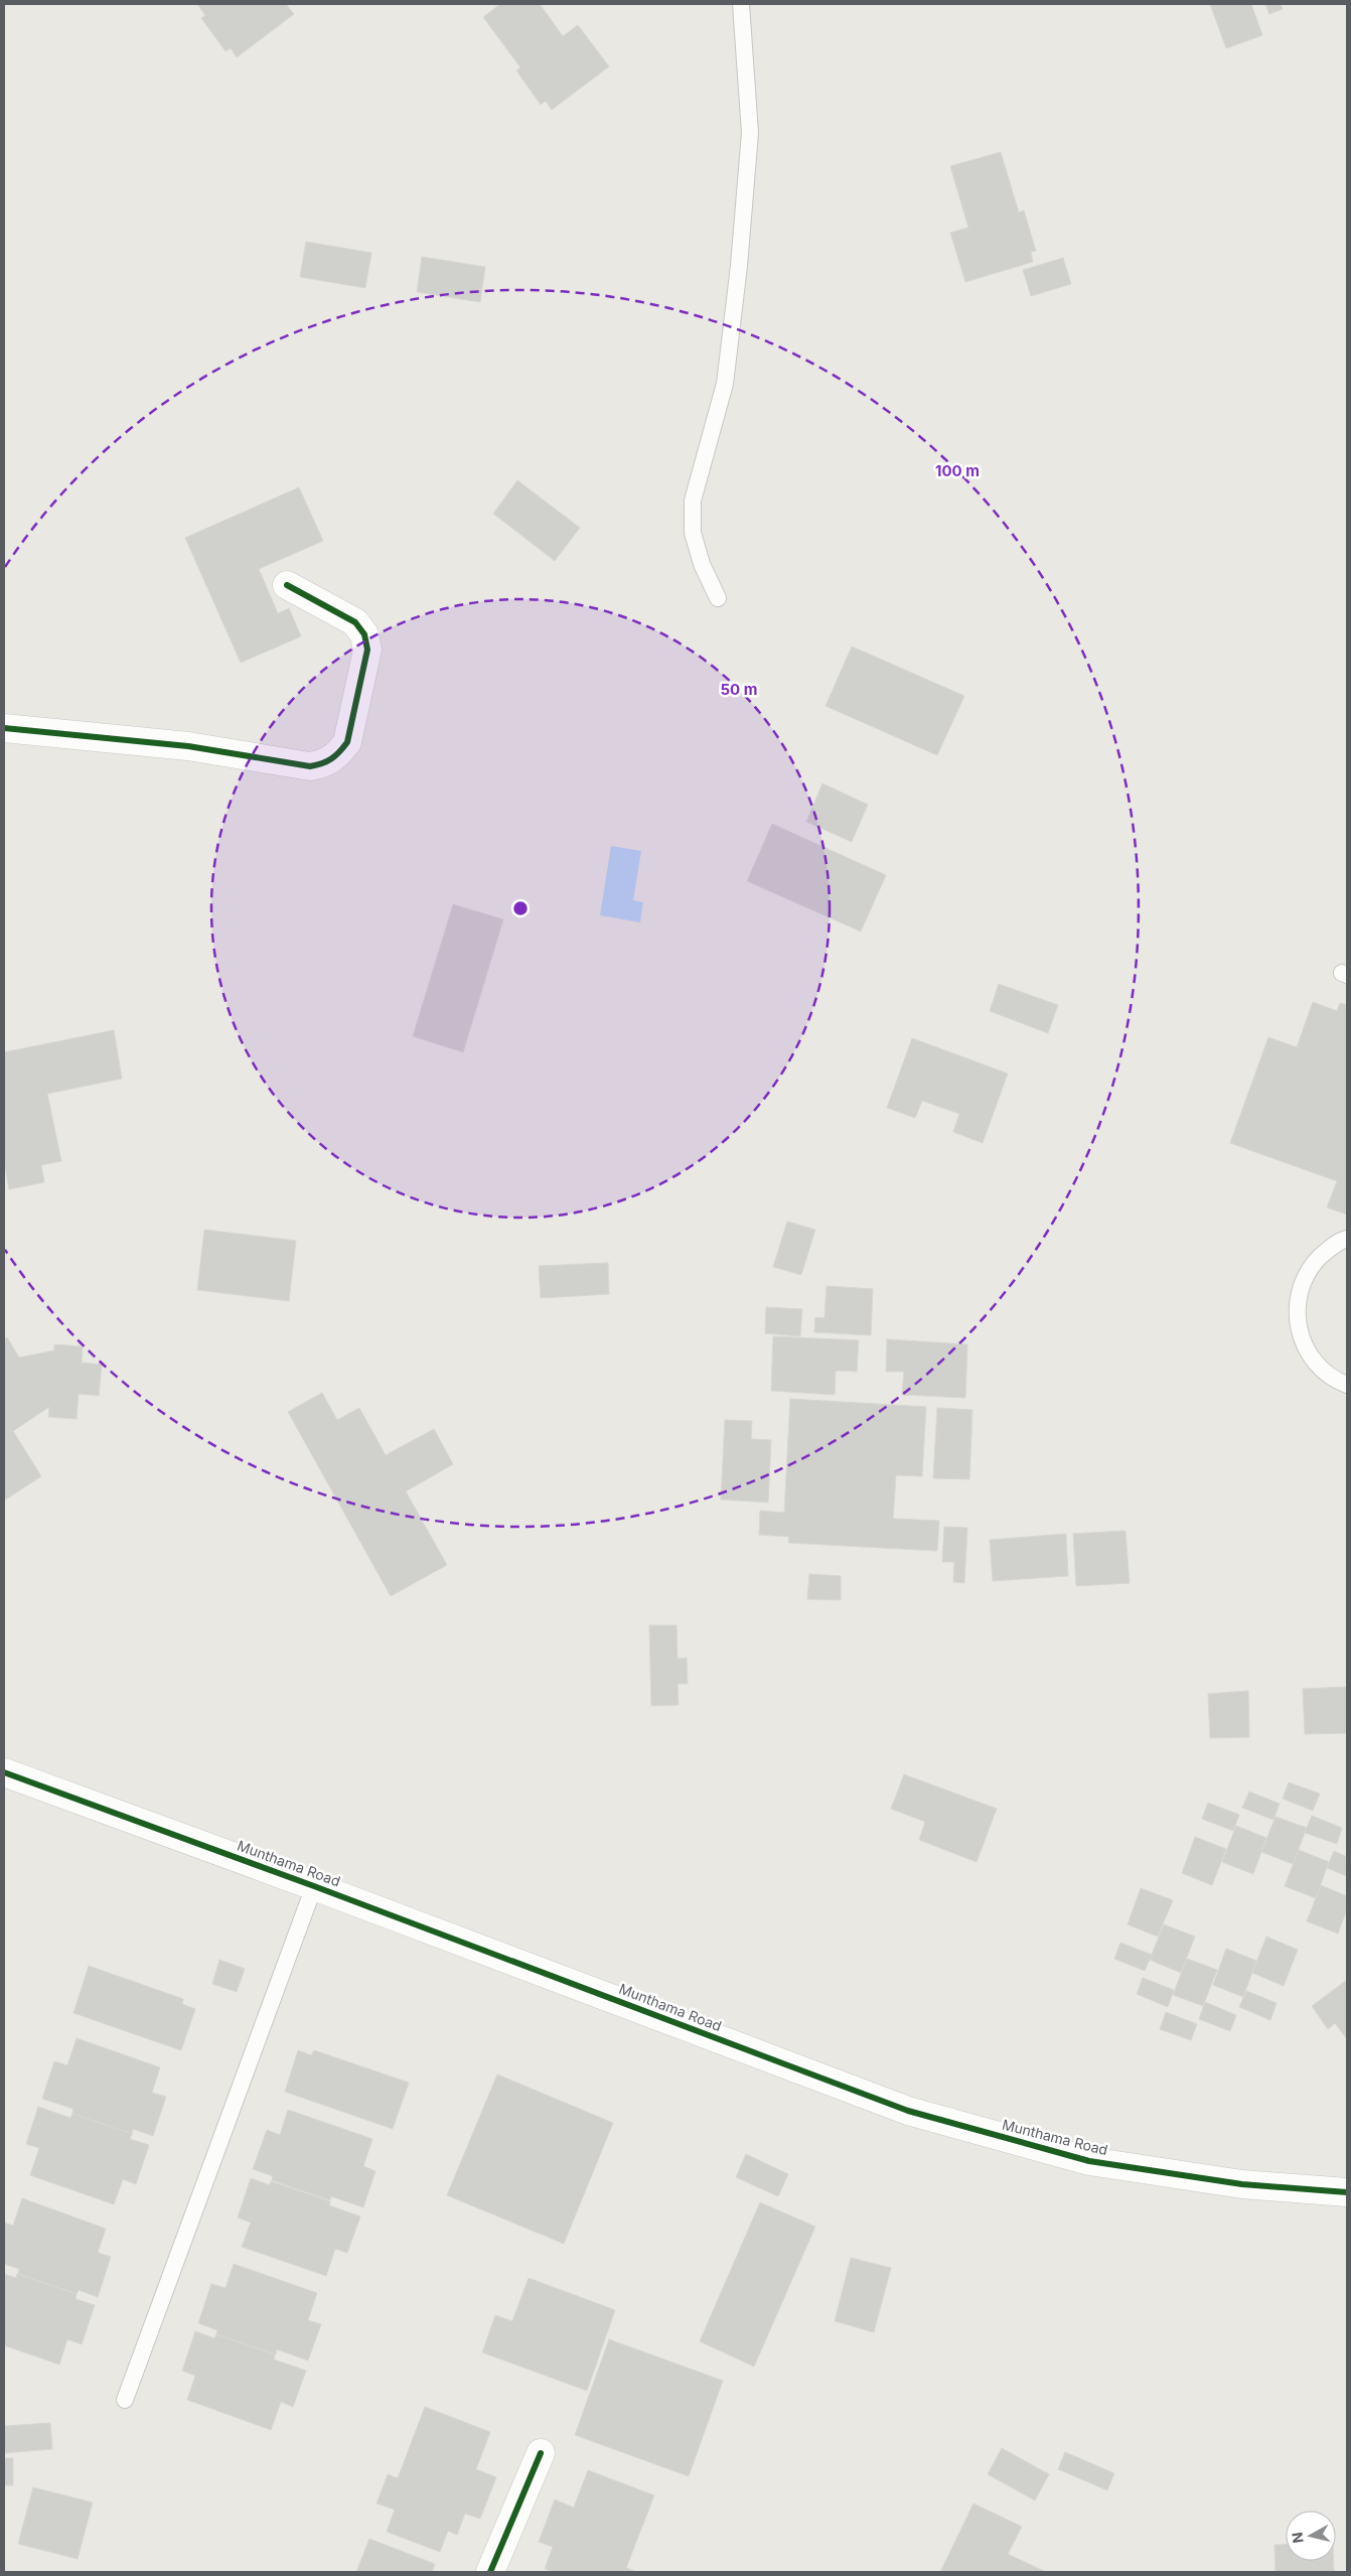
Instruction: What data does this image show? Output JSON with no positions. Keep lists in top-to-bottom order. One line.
{"streets":{"street":["Munthama Road"]},"north":"left","rings":["100 m","50 m"]}
